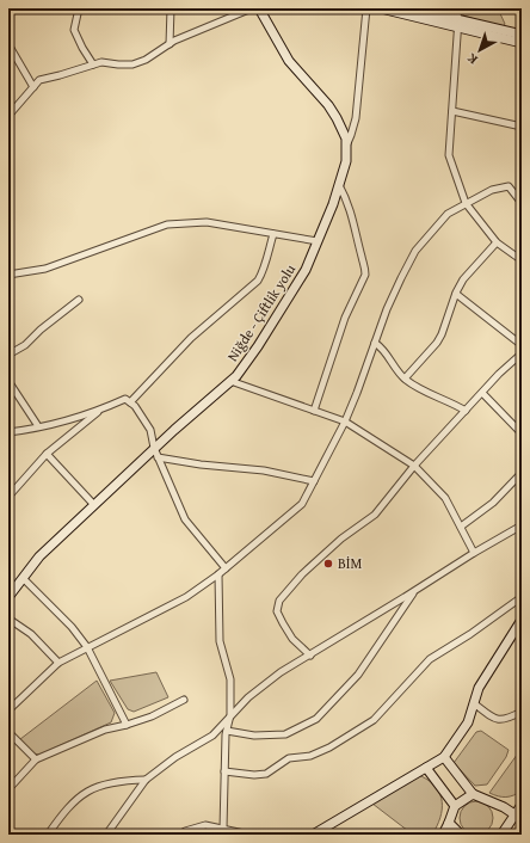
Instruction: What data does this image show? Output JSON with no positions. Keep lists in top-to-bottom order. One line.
{"streets":{"main road":["Niğde - Çiftlik yolu"]},"places":["BİM"],"north":"bottom left"}
